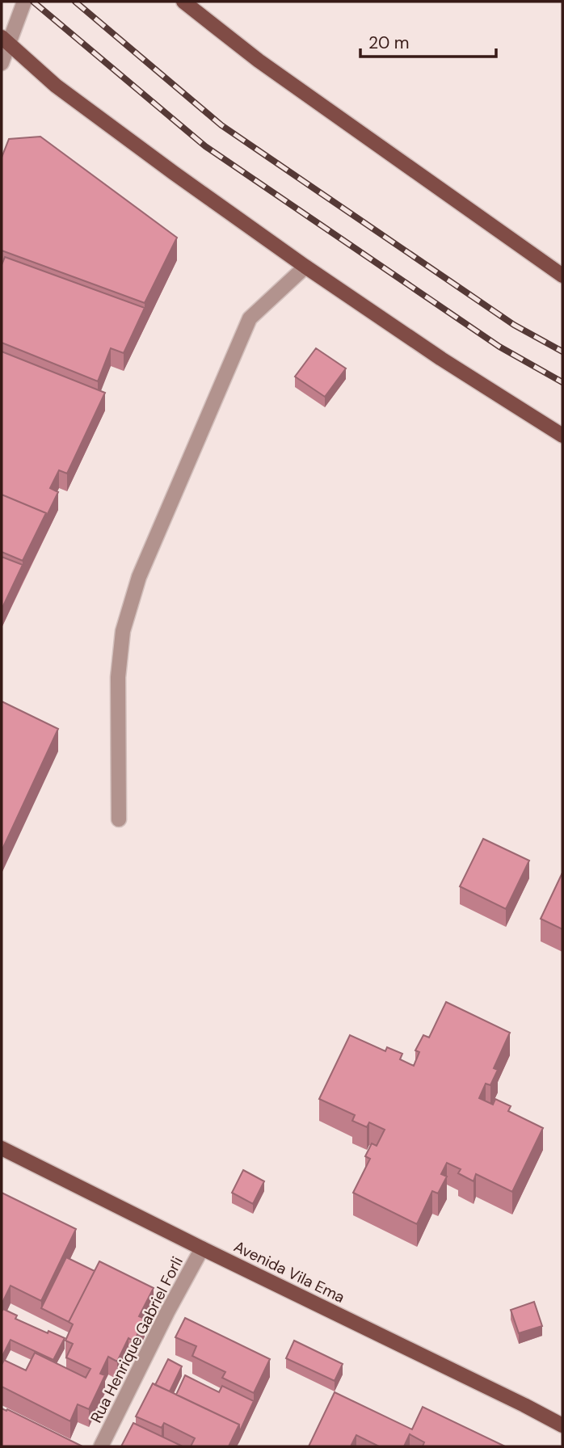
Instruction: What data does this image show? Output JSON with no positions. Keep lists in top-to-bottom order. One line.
{"streets":{"main road":["Avenida Vila Ema"],"street":["Rua Henrique Gabriel Forli"]},"crossings":[["Avenida Vila Ema","Rua Henrique Gabriel Forli"]],"scale_bar":"20 m"}
